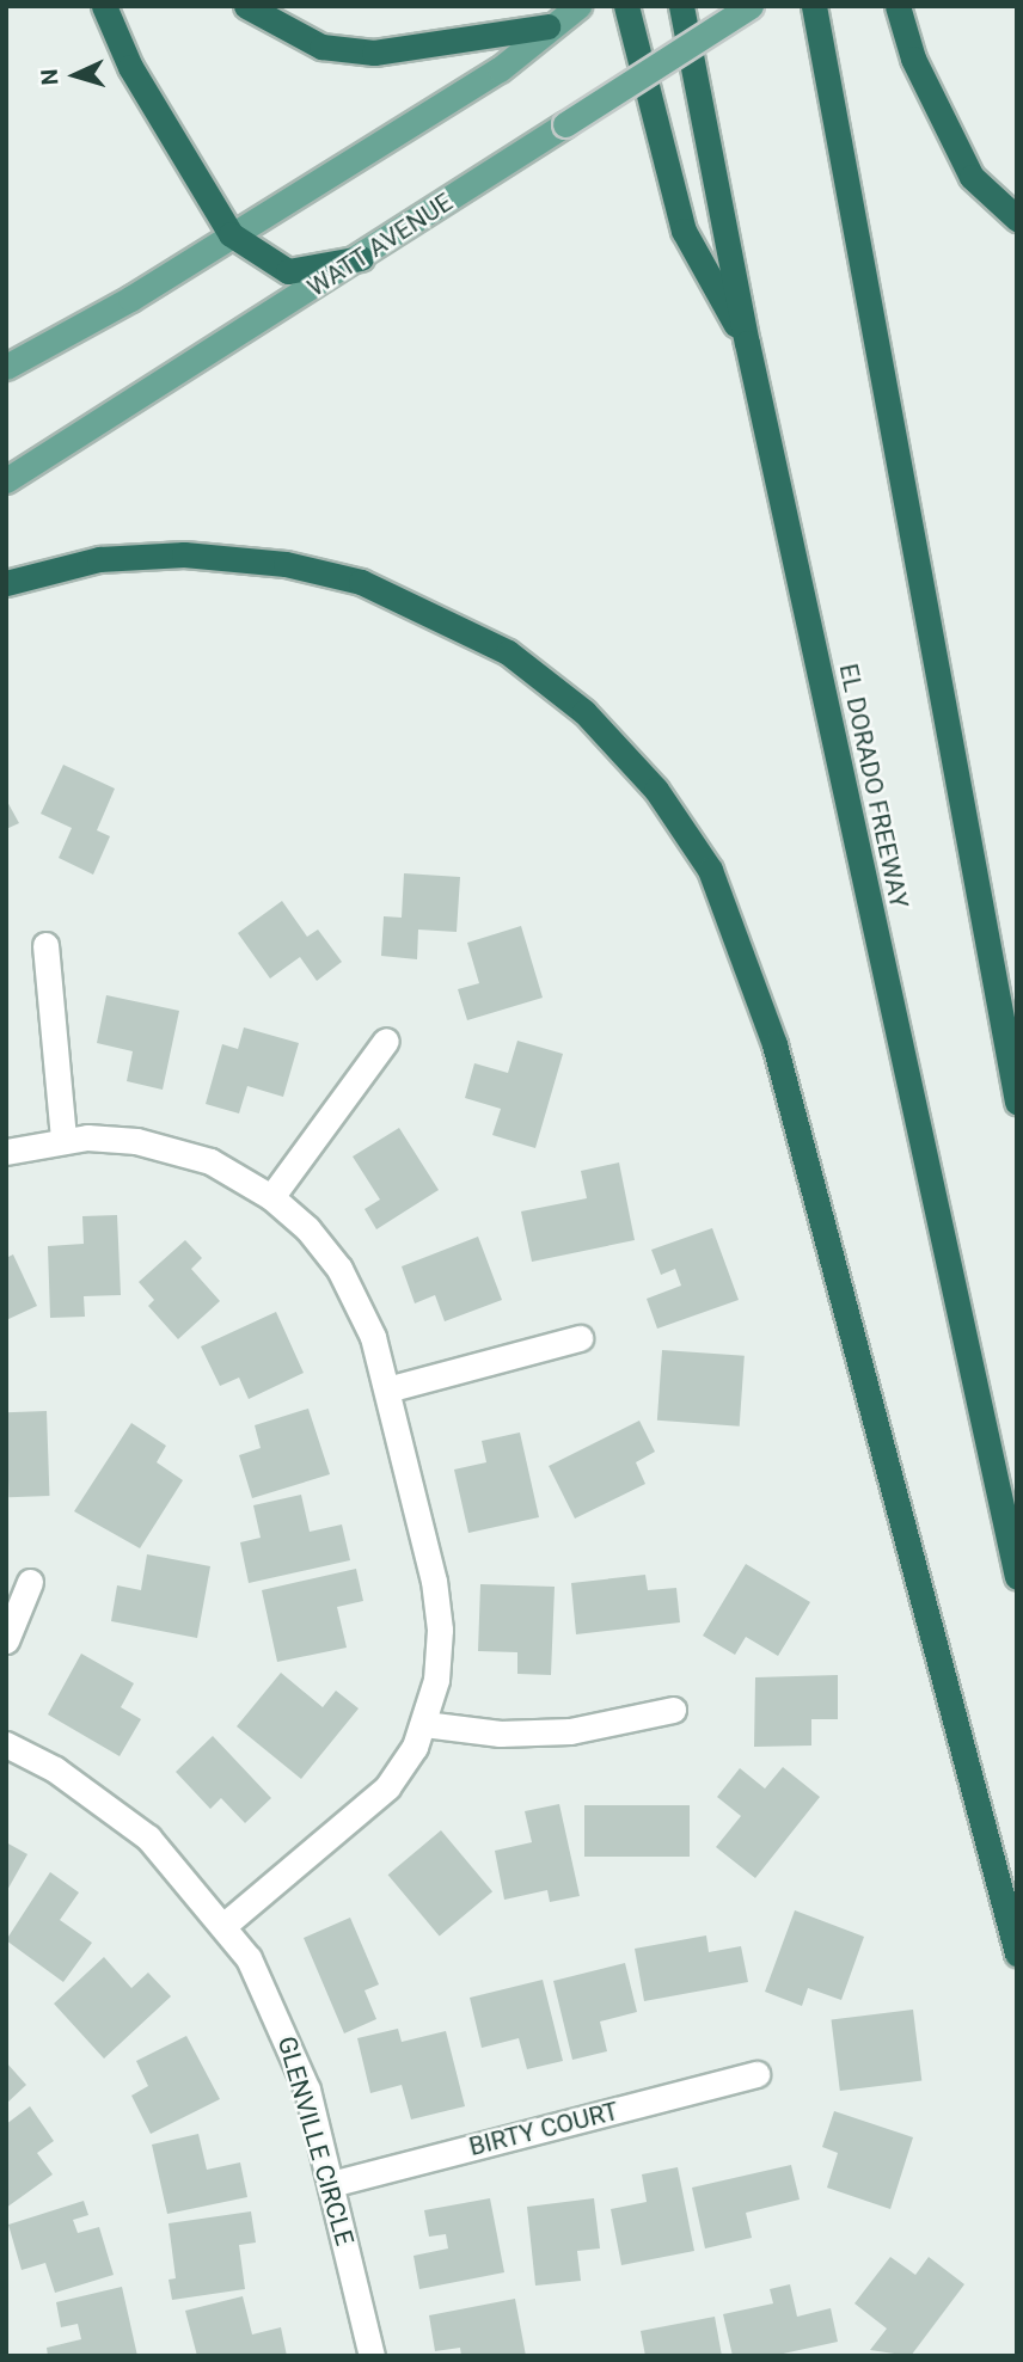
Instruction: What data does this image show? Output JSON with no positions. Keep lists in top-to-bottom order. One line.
{"streets":{"highway":["EL DORADO FREEWAY"],"main road":["WATT AVENUE"],"street":["BIRTY COURT","GLENVILLE CIRCLE"]},"crossings":[["BIRTY COURT","GLENVILLE CIRCLE"]],"north":"left"}
